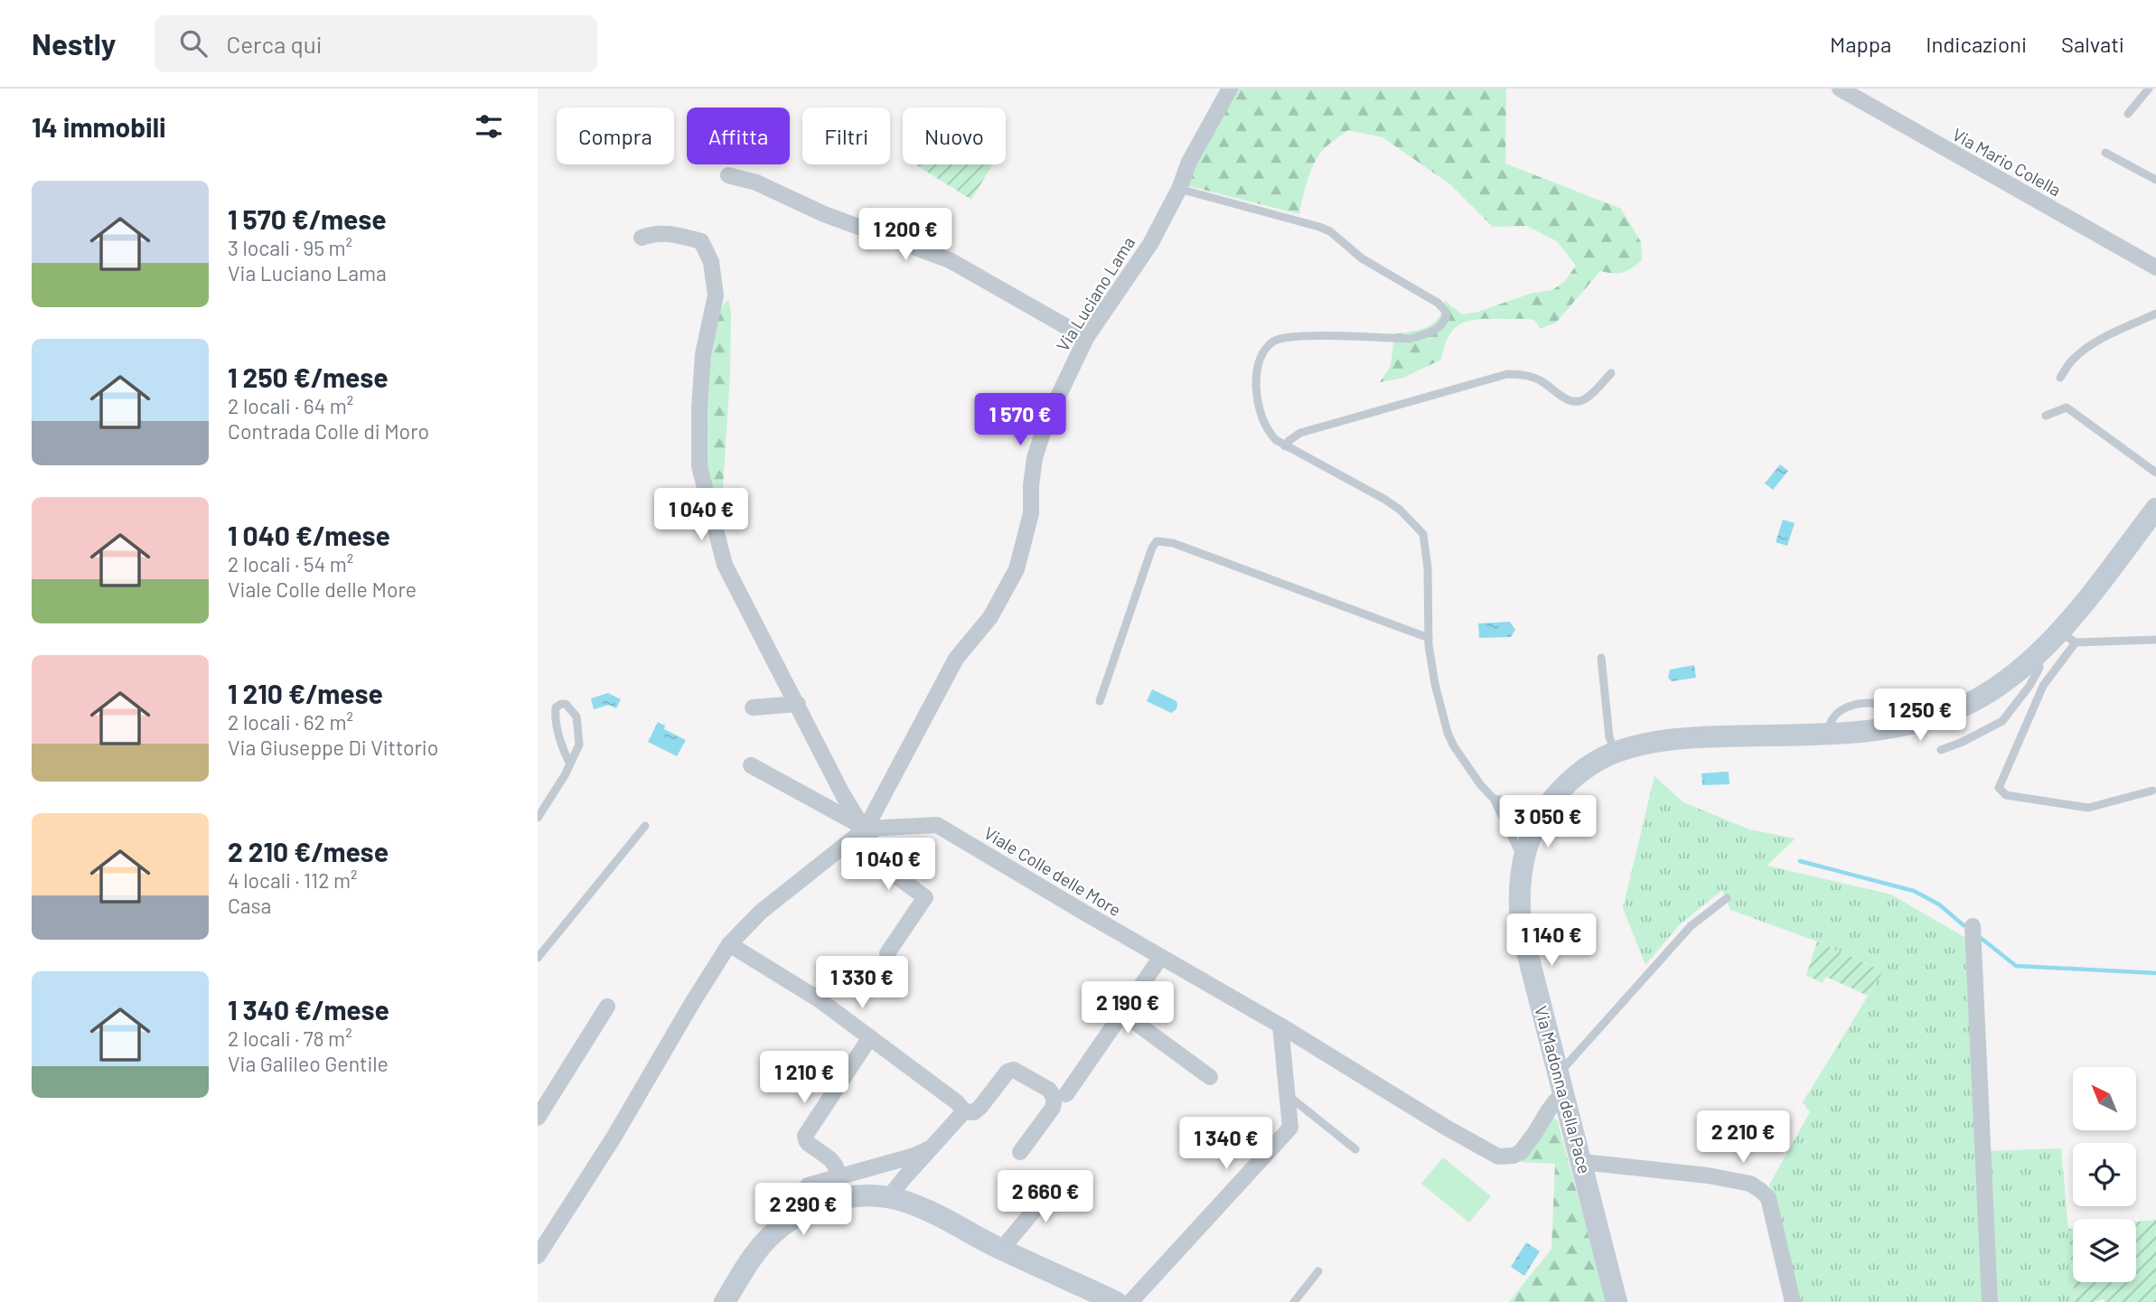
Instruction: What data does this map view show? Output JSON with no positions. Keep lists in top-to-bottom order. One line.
{"streets":{"main road":["Via Madonna della Pace"],"street":["Via Mario Colella","Via Luciano Lama","Viale Colle delle More"]},"crossings":[["Via Luciano Lama","Viale Colle delle More"],["Viale Colle delle More","Via Madonna della Pace"]],"north":"top left","page":{"header":"Nestly","search":"Cerca qui","nav":["Mappa","Indicazioni","Salvati"],"heading":"14 immobili","chip":["Compra","Affitta","Filtri","Nuovo"],"list":[{"name":"1 570 €/mese","note":"3 locali · 95 m² · Via Luciano Lama"},{"name":"1 250 €/mese","note":"2 locali · 64 m² · Contrada Colle di Moro"},{"name":"1 040 €/mese","note":"2 locali · 54 m² · Viale Colle delle More"},{"name":"1 210 €/mese","note":"2 locali · 62 m² · Via Giuseppe Di Vittorio"},{"name":"2 210 €/mese","note":"4 locali · 112 m² · Casa"},{"name":"1 340 €/mese","note":"2 locali · 78 m² · Via Galileo Gentile"}],"price":["1 200 €","1 570 €","1 040 €","1 250 €","3 050 €","1 040 €","1 140 €","1 330 €","2 190 €","1 210 €","2 210 €","1 340 €","2 660 €","2 290 €"]}}
